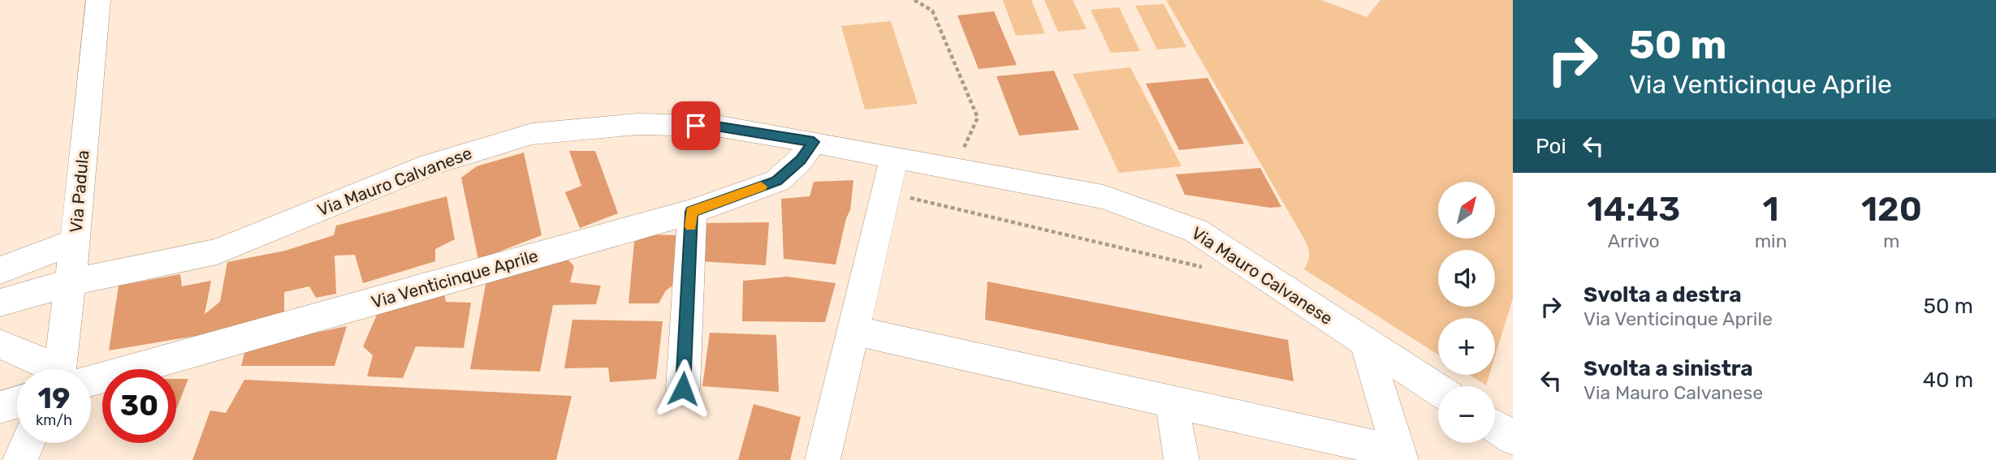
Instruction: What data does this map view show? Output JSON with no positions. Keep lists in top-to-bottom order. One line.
{"streets":{"street":["Via Mauro Calvanese","Via Padula","Via Venticinque Aprile"]},"crossings":[["Via Mauro Calvanese","Via Padula"],["Via Mauro Calvanese","Via Venticinque Aprile"]],"north":"top right","page":{"turn":["50 m","Via Venticinque Aprile"],"then":"Poi","eta":["14:43","Arrivo","1","min","120","m"],"map_buttons":["+","−"],"list":[{"name":"Svolta a destra","note":"Via Venticinque Aprile","value":"50 m"},{"name":"Svolta a sinistra","note":"Via Mauro Calvanese","value":"40 m"}],"speed":"19 km/h","limit":"30"}}
